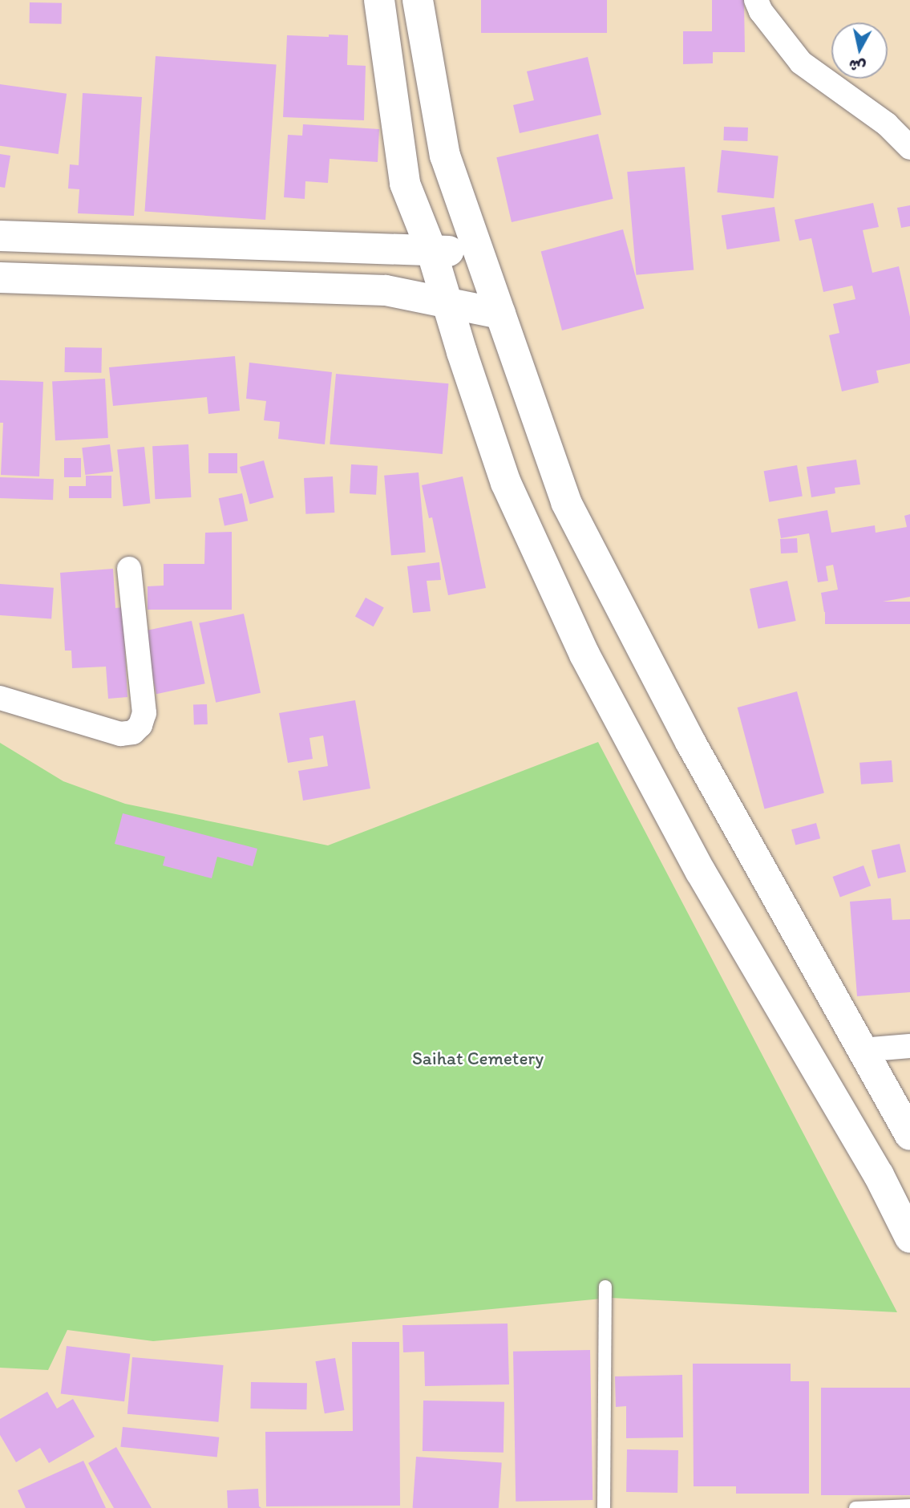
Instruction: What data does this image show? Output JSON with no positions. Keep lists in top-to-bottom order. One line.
{"parks":["Saihat Cemetery"],"north":"bottom"}
